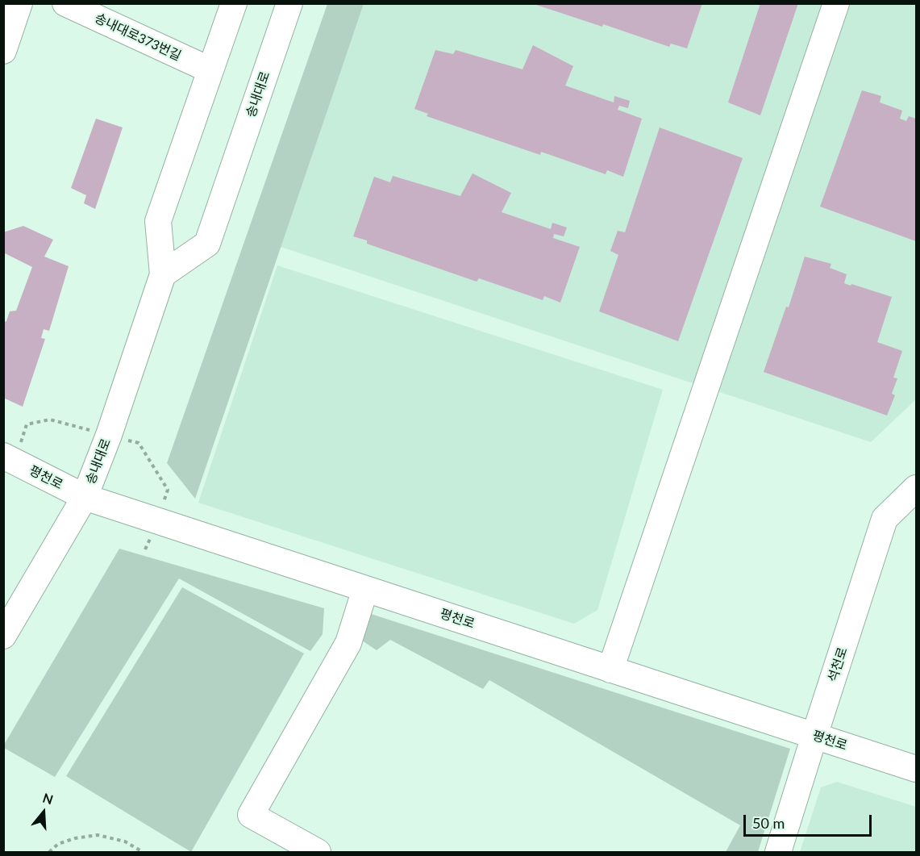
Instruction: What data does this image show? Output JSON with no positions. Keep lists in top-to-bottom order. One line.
{"streets":{"street":["송내대로373번길","송내대로","평천로","석천로"]},"crossings":[["송내대로373번길","송내대로"],["송내대로","평천로"],["평천로","석천로"]],"scale_bar":"50 m","north":"top"}
